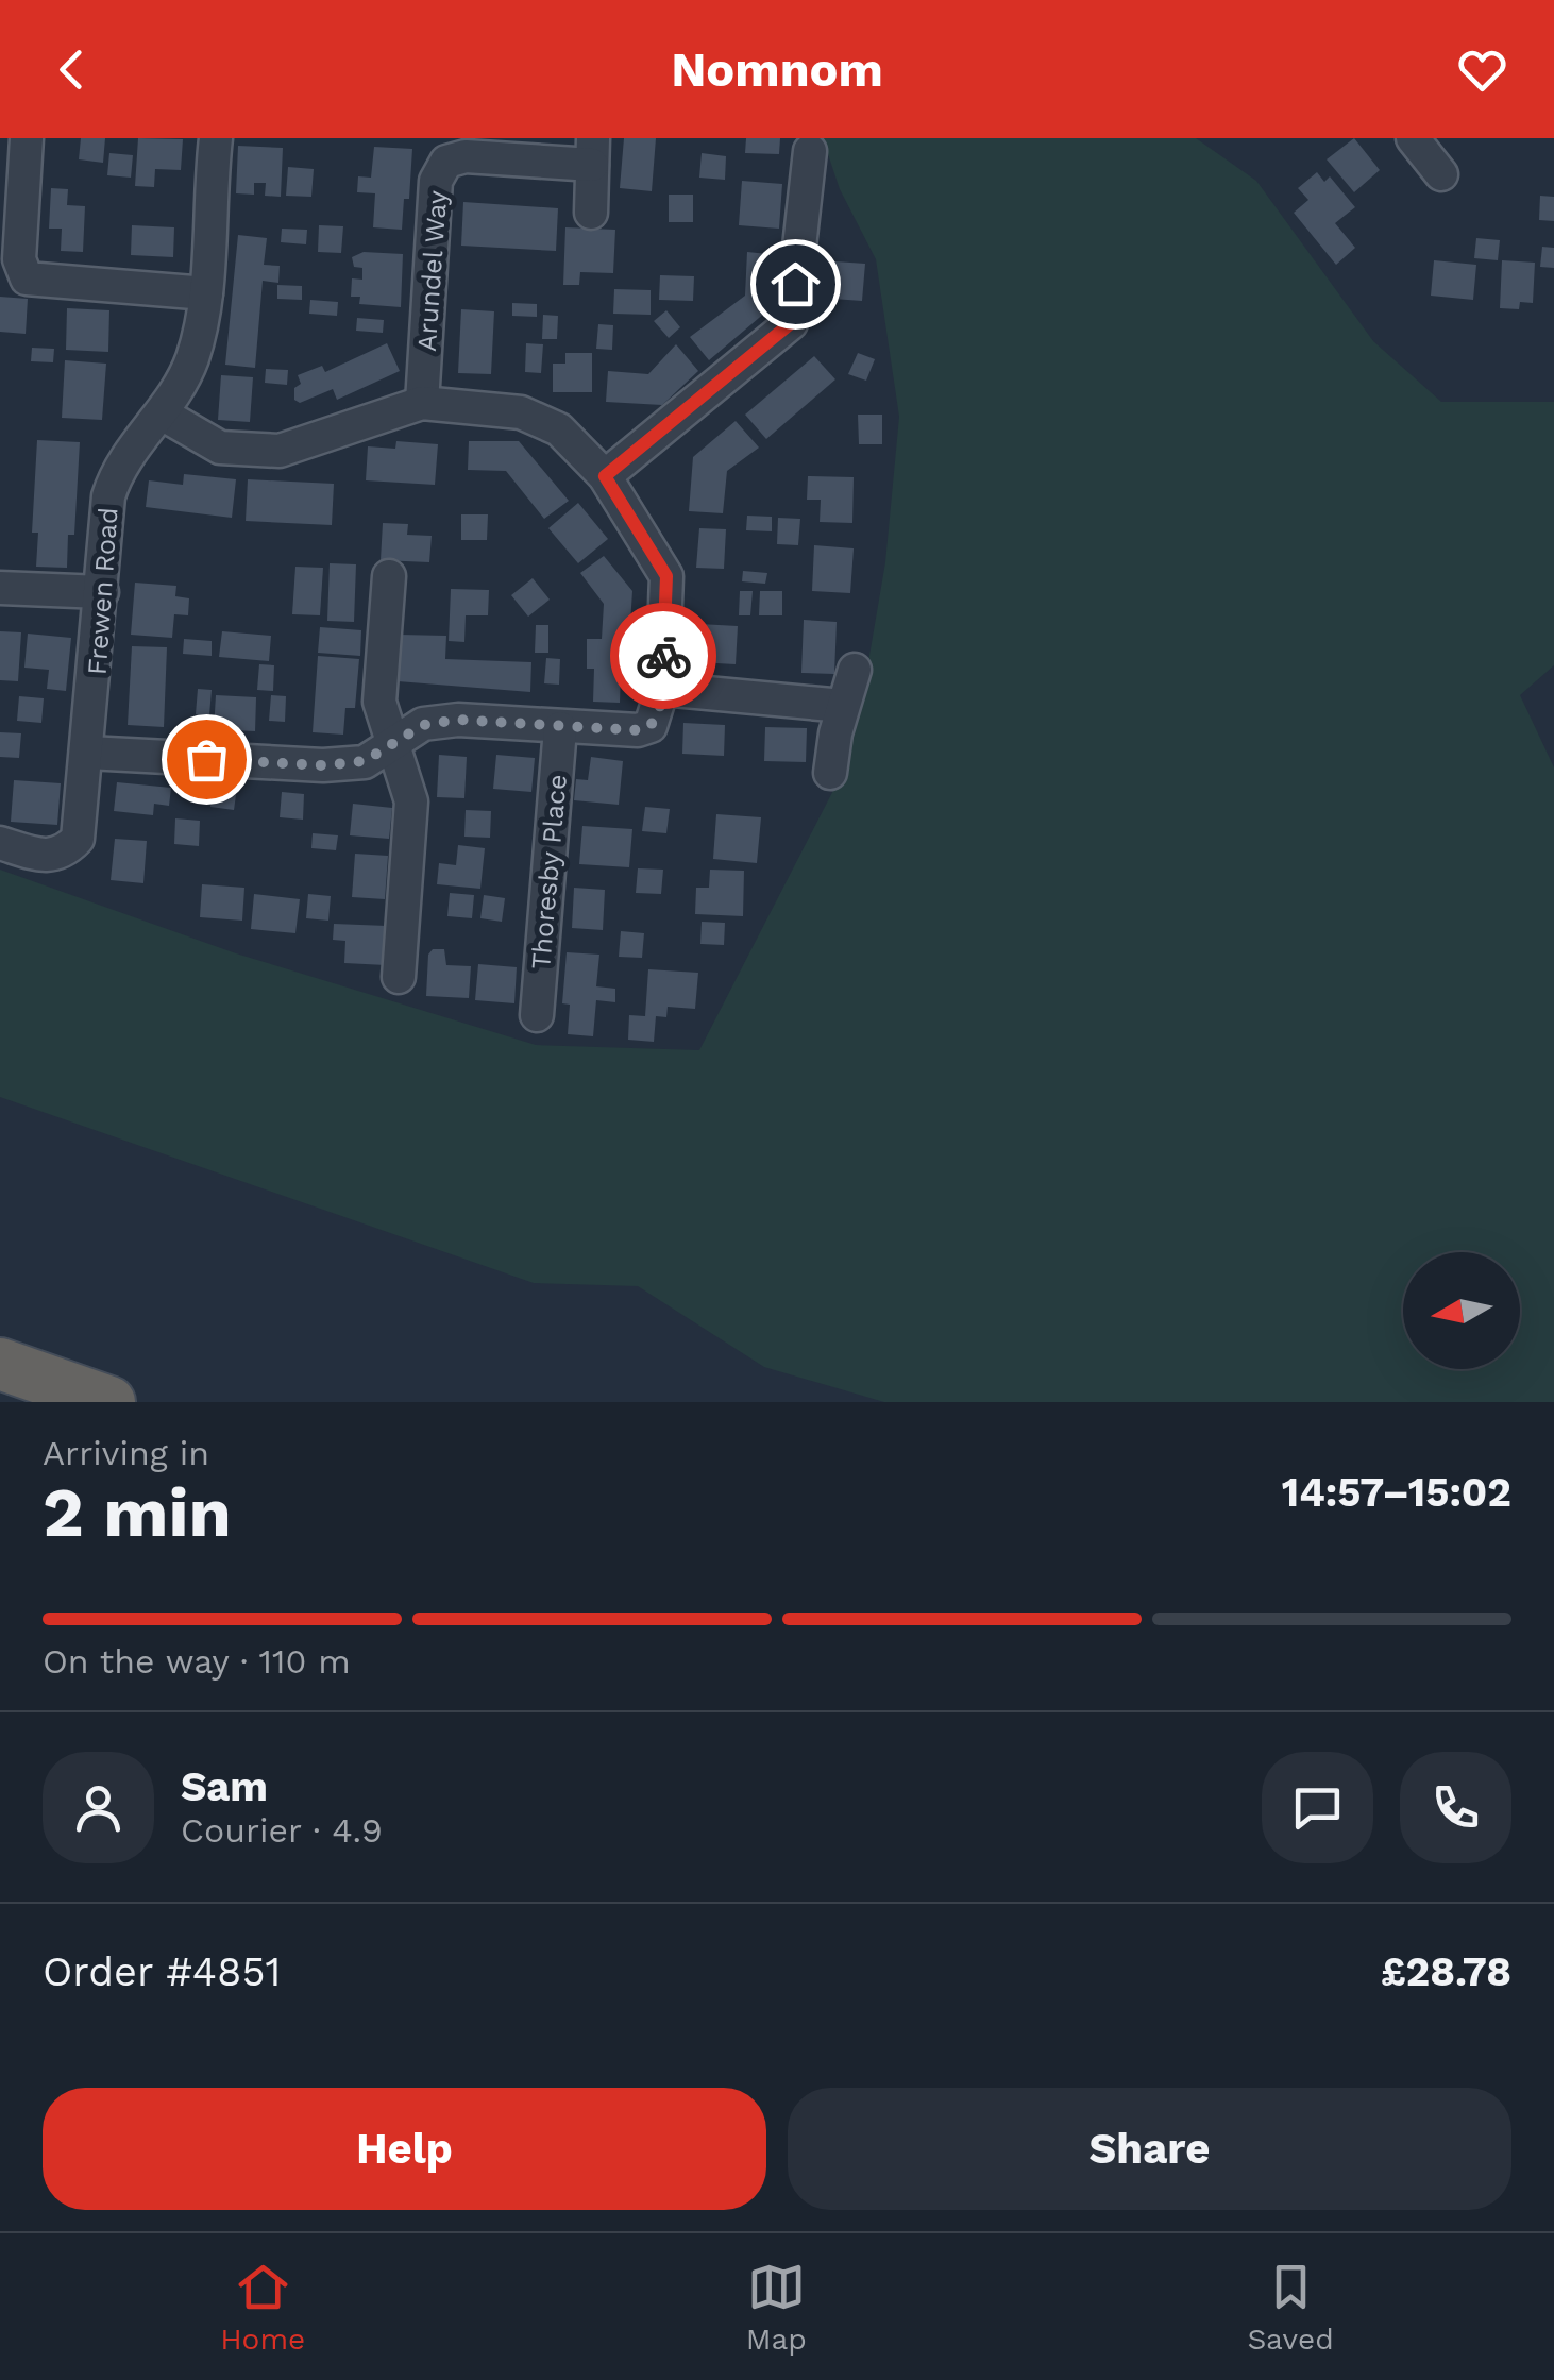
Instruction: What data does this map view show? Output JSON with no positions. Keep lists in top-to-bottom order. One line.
{"streets":{"street":["Arundel Way","Frewen Road","Thoresby Place"]},"north":"left","page":{"header":"Nomnom","heading":["2 min","Arriving in","14:57–15:02"],"panel":["Sam","Courier · 4.9","Order #4851","£28.78"],"bar":"On the way · 110 m","buttons":["Help","Share"],"tabs":["Home","Map","Saved"]}}
